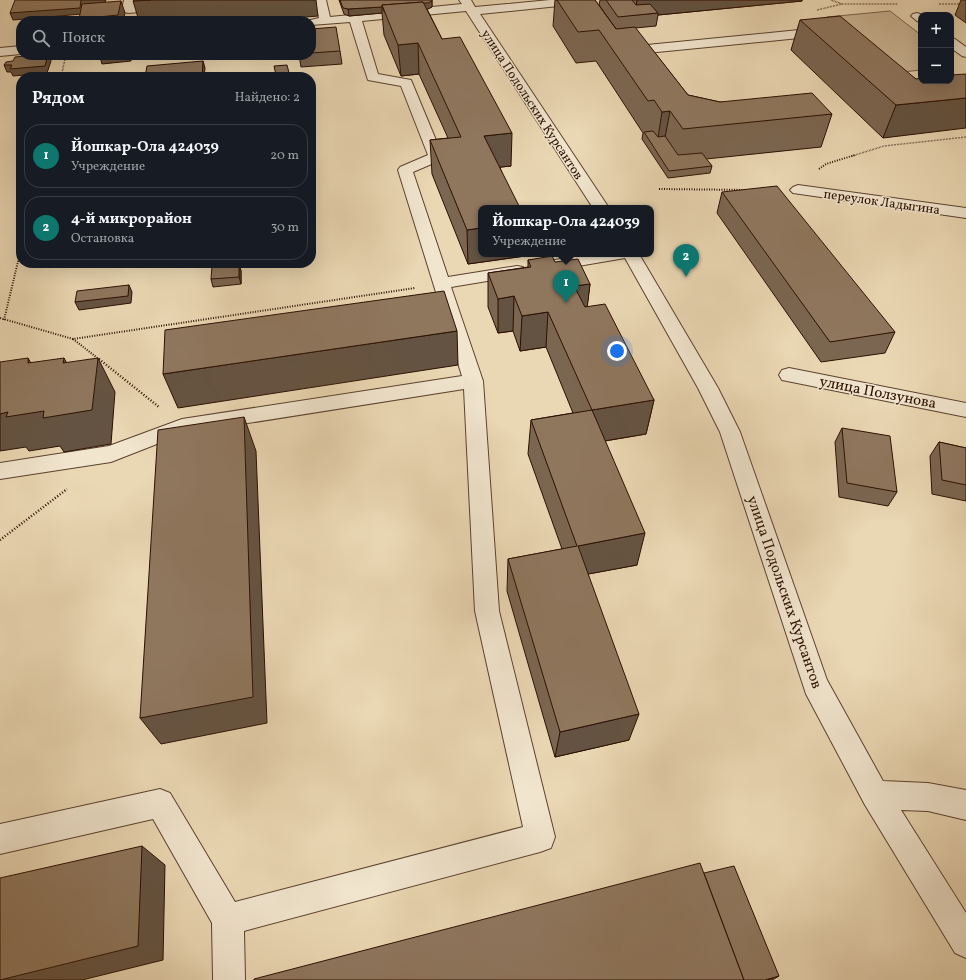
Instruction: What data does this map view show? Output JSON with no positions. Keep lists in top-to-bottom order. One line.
{"streets":{"street":["улица Подольских Курсантов","переулок Ладыгина","улица Ползунова"]},"page":{"map_buttons":["+","−"],"search":"Поиск","heading":["Рядом","Найдено: 2"],"list":[{"mark":"1","name":"Йошкар-Ола 424039","note":"Учреждение","value":"20 m"},{"mark":"2","name":"4-й микрорайон","note":"Остановка","value":"30 m"}],"popup":["Йошкар-Ола 424039","Учреждение"],"pins":["2","1"]}}
